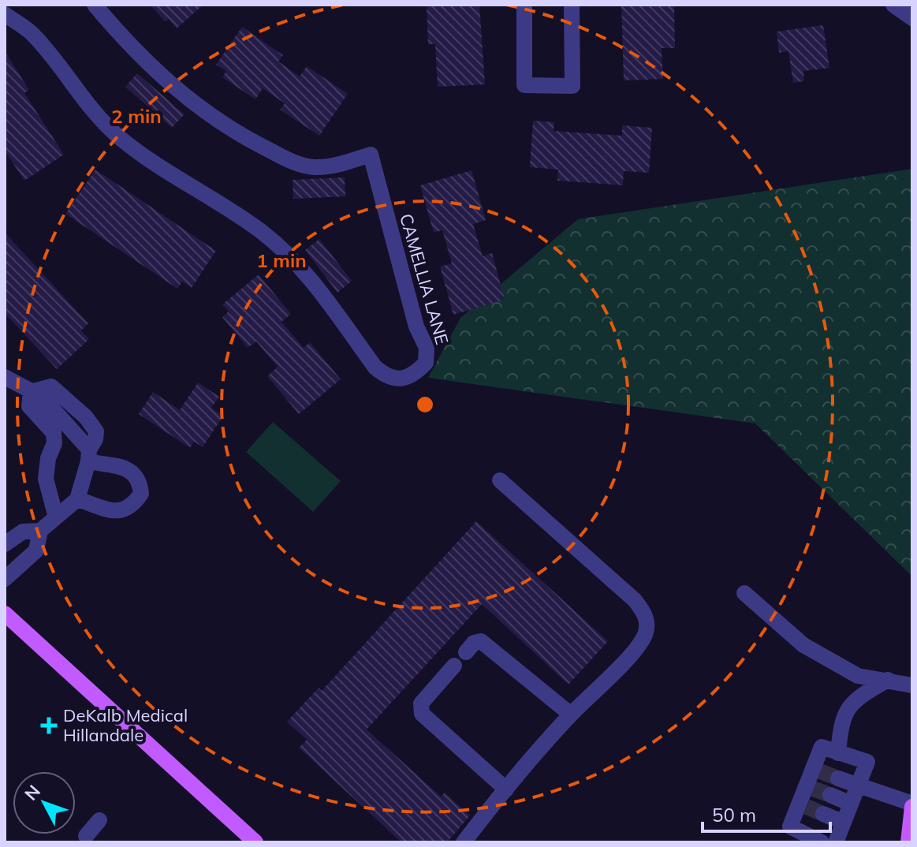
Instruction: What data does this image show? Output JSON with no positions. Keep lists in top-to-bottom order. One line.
{"streets":{"street":["CAMELLIA LANE"]},"places":{"health":["DeKalb Medical Hillandale"]},"scale_bar":"50 m","north":"top left","rings":["2 min","1 min"]}
